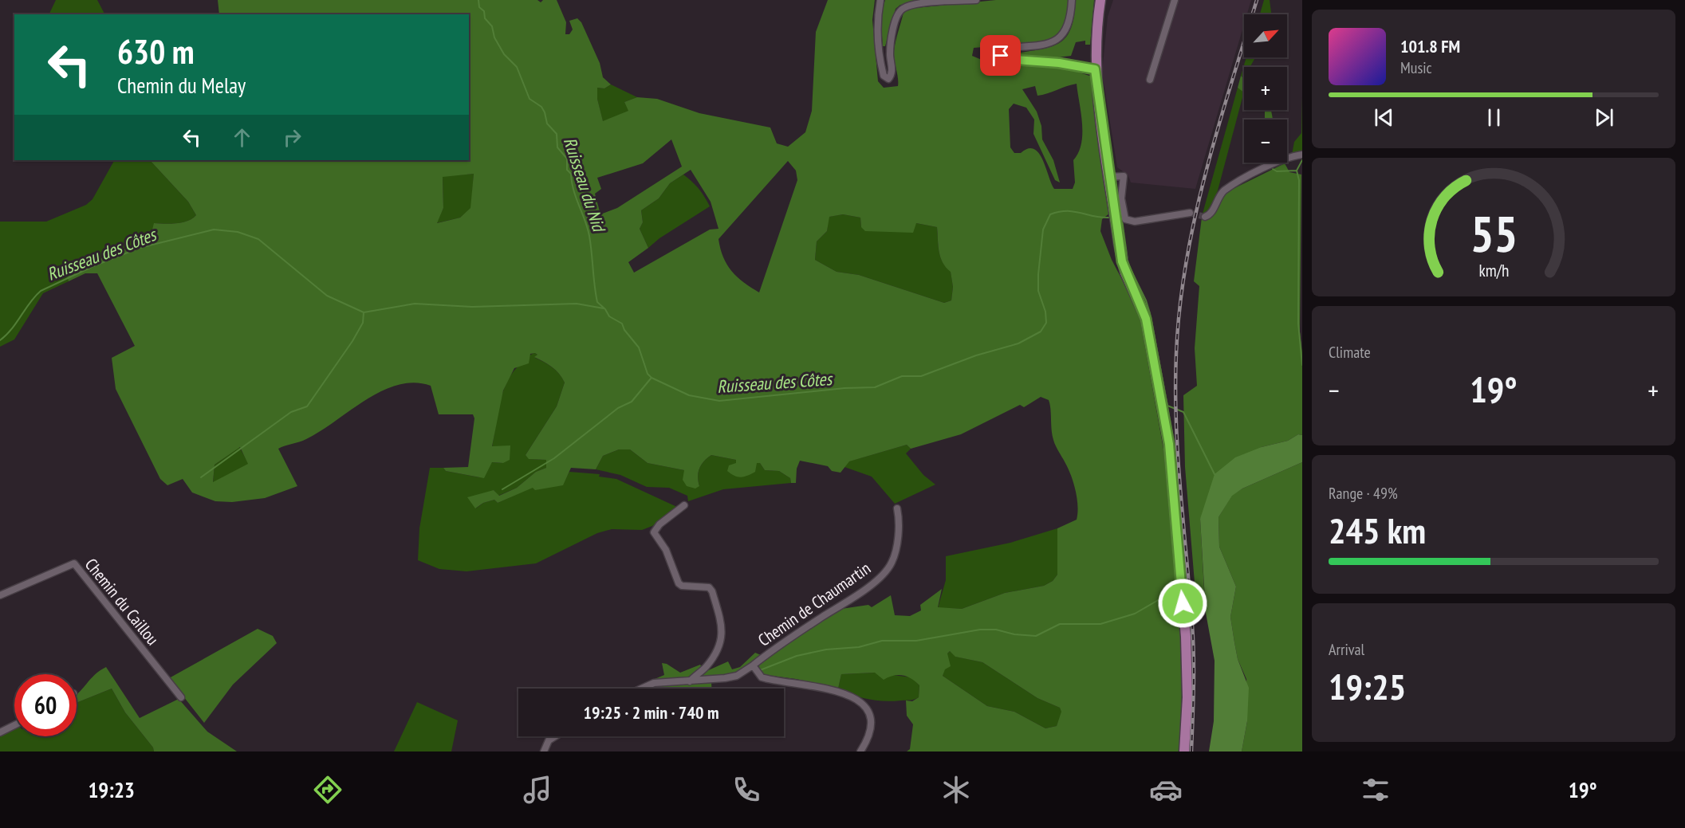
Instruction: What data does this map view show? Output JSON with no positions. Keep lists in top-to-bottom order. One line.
{"streets":{"street":["Chemin du Caillou","Chemin de Chaumartin"]},"water":["Ruisseau du Nid","Ruisseau des Côtes"],"north":"top right","page":{"map_buttons":["+","−"],"turn":["630 m","Chemin du Melay"],"song":["101.8 FM","Music"],"tile":["Climate",["Range · 49%","245 km"],["Arrival","19:25"]],"heat":["−","19°","+"],"limit":"60","trip":"19:25 · 2 min · 740 m","tabs":["19:23","19°"],"gauge":["55","km/h"]}}
